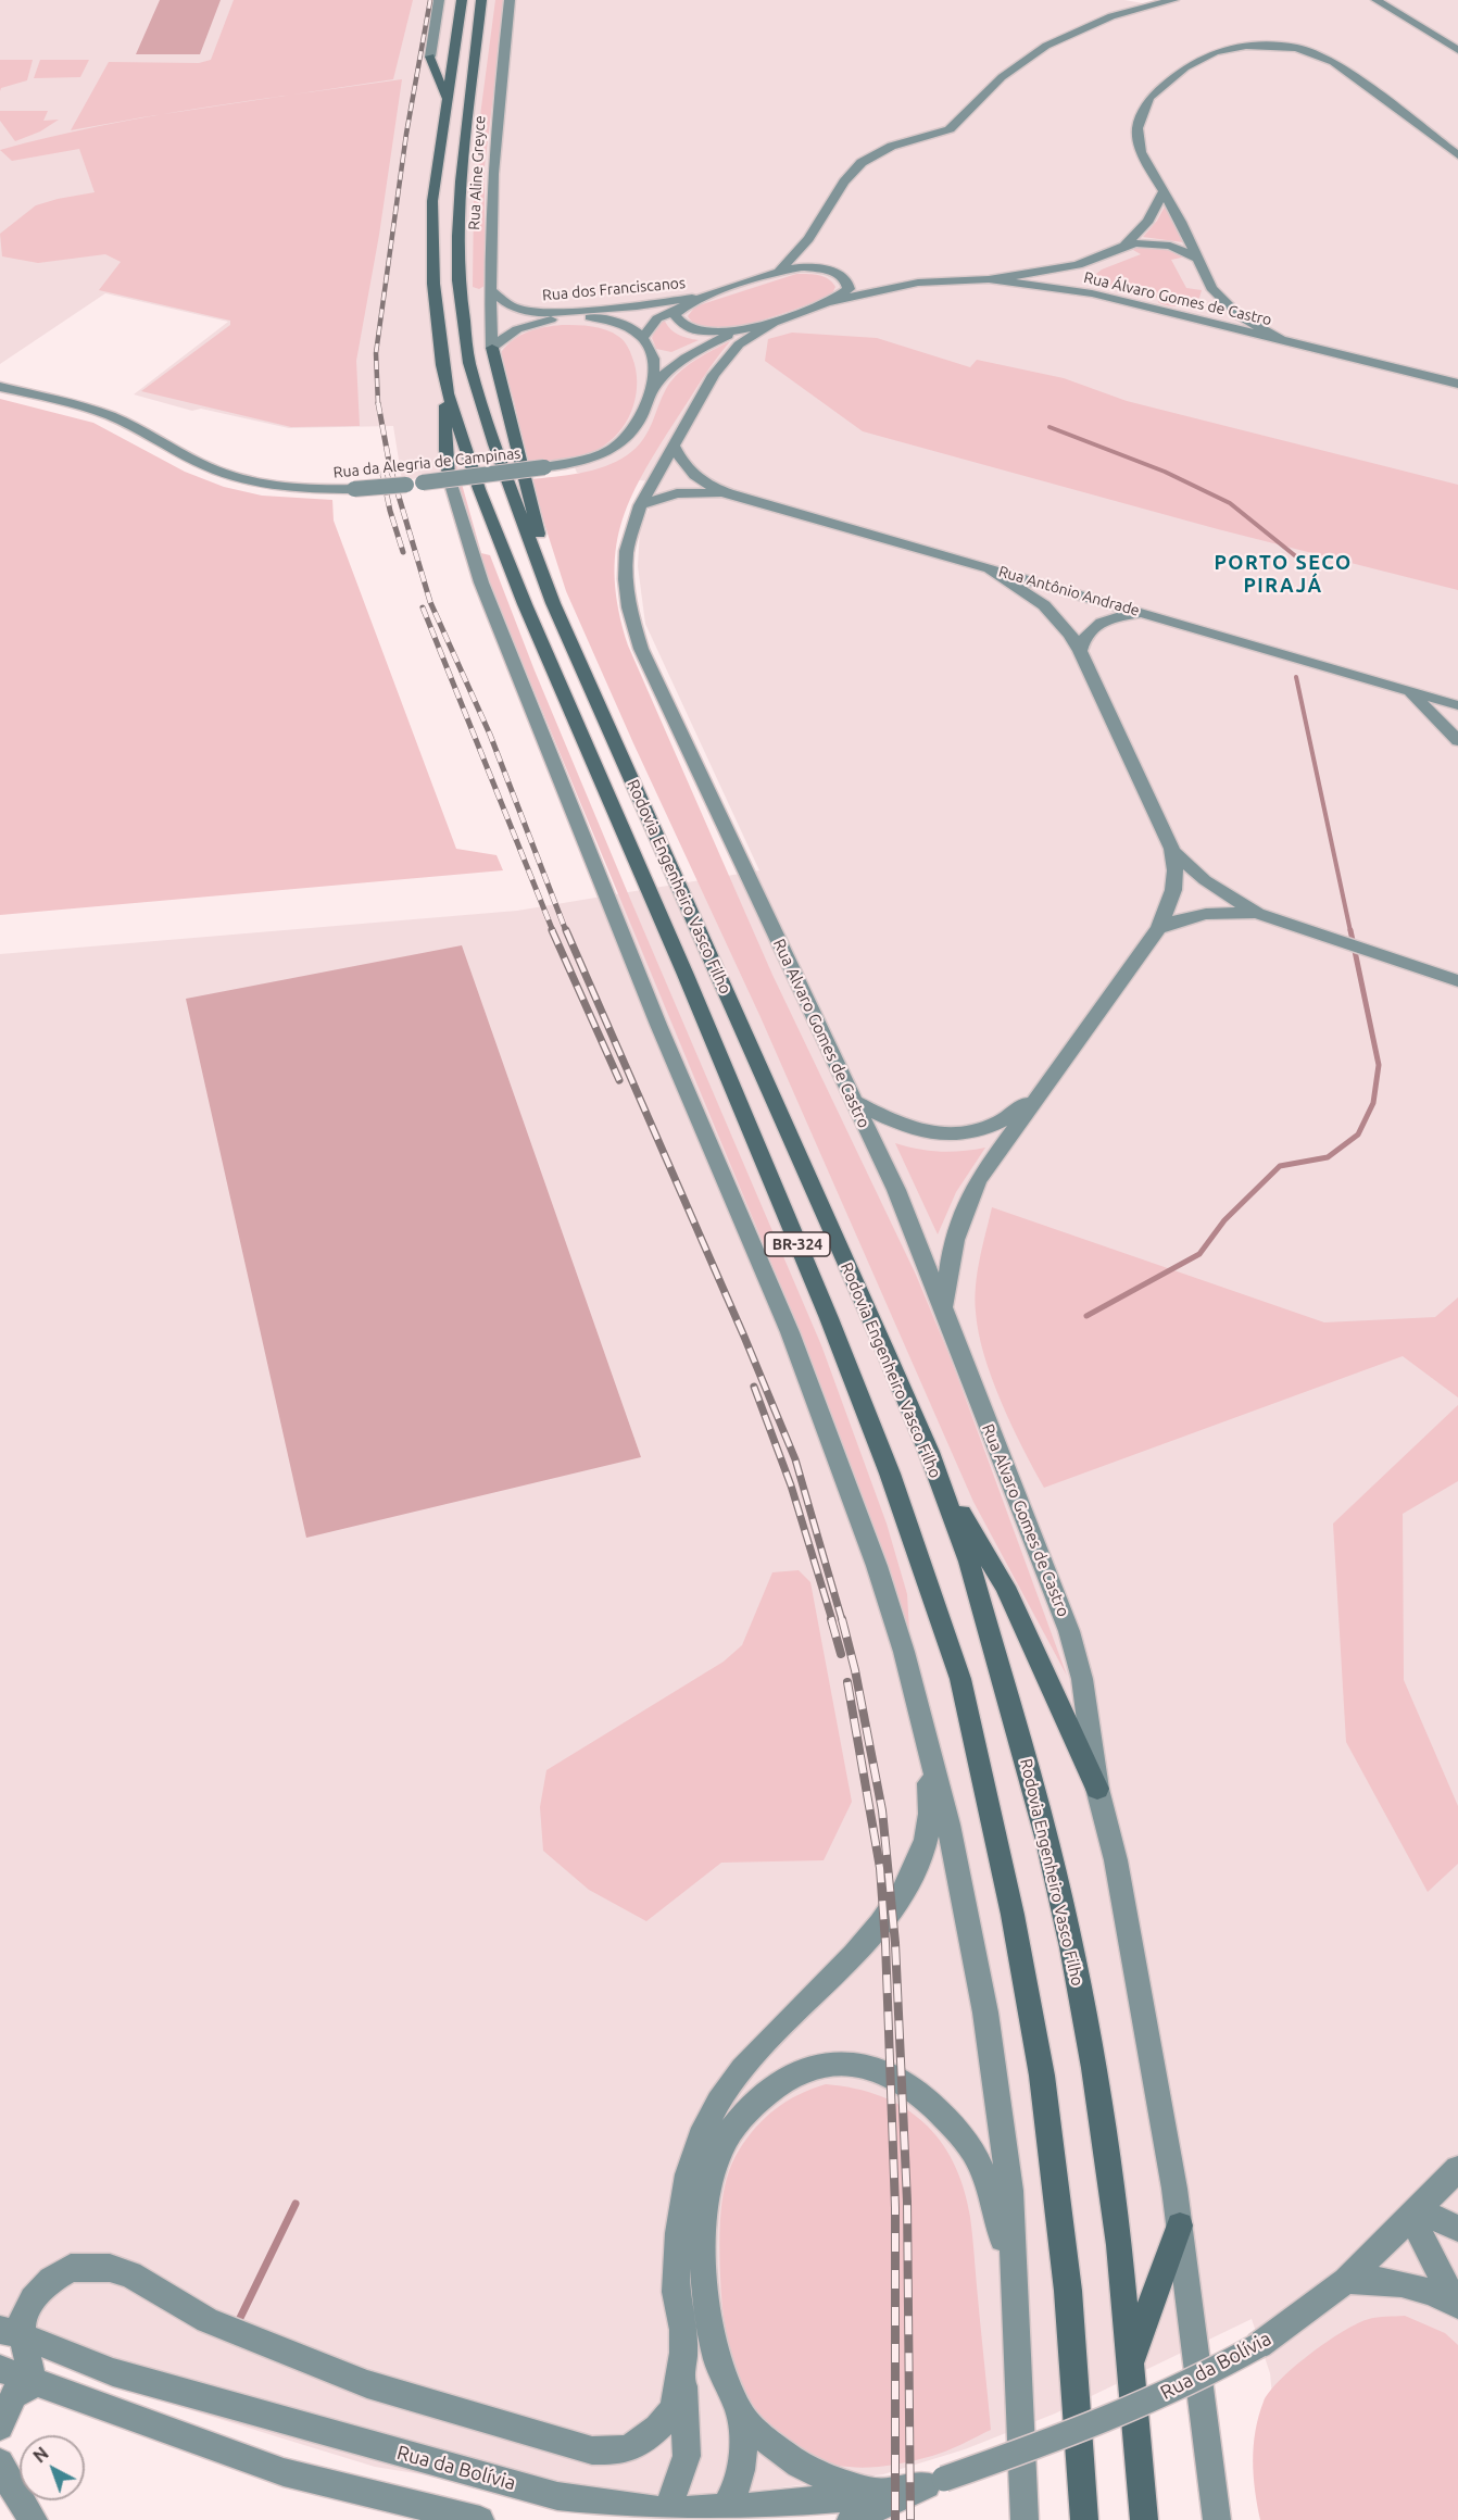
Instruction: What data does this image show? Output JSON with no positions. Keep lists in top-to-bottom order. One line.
{"streets":{"highway":["Rodovia Engenheiro Vasco Filho","BR-324"],"main road":["Rua Aline Greyce","Rua dos Franciscanos","Rua Álvaro Gomes de Castro","Rua da Alegria de Campinas","Rua Antônio Andrade","Rua Alvaro Gomes de Castro","Rua da Bolívia"]},"crossings":[["Rua Aline Greyce","Rua dos Franciscanos"],["Rua Antônio Andrade","Rua Alvaro Gomes de Castro"]],"districts":["PORTO SECO PIRAJÁ"],"north":"top left"}
